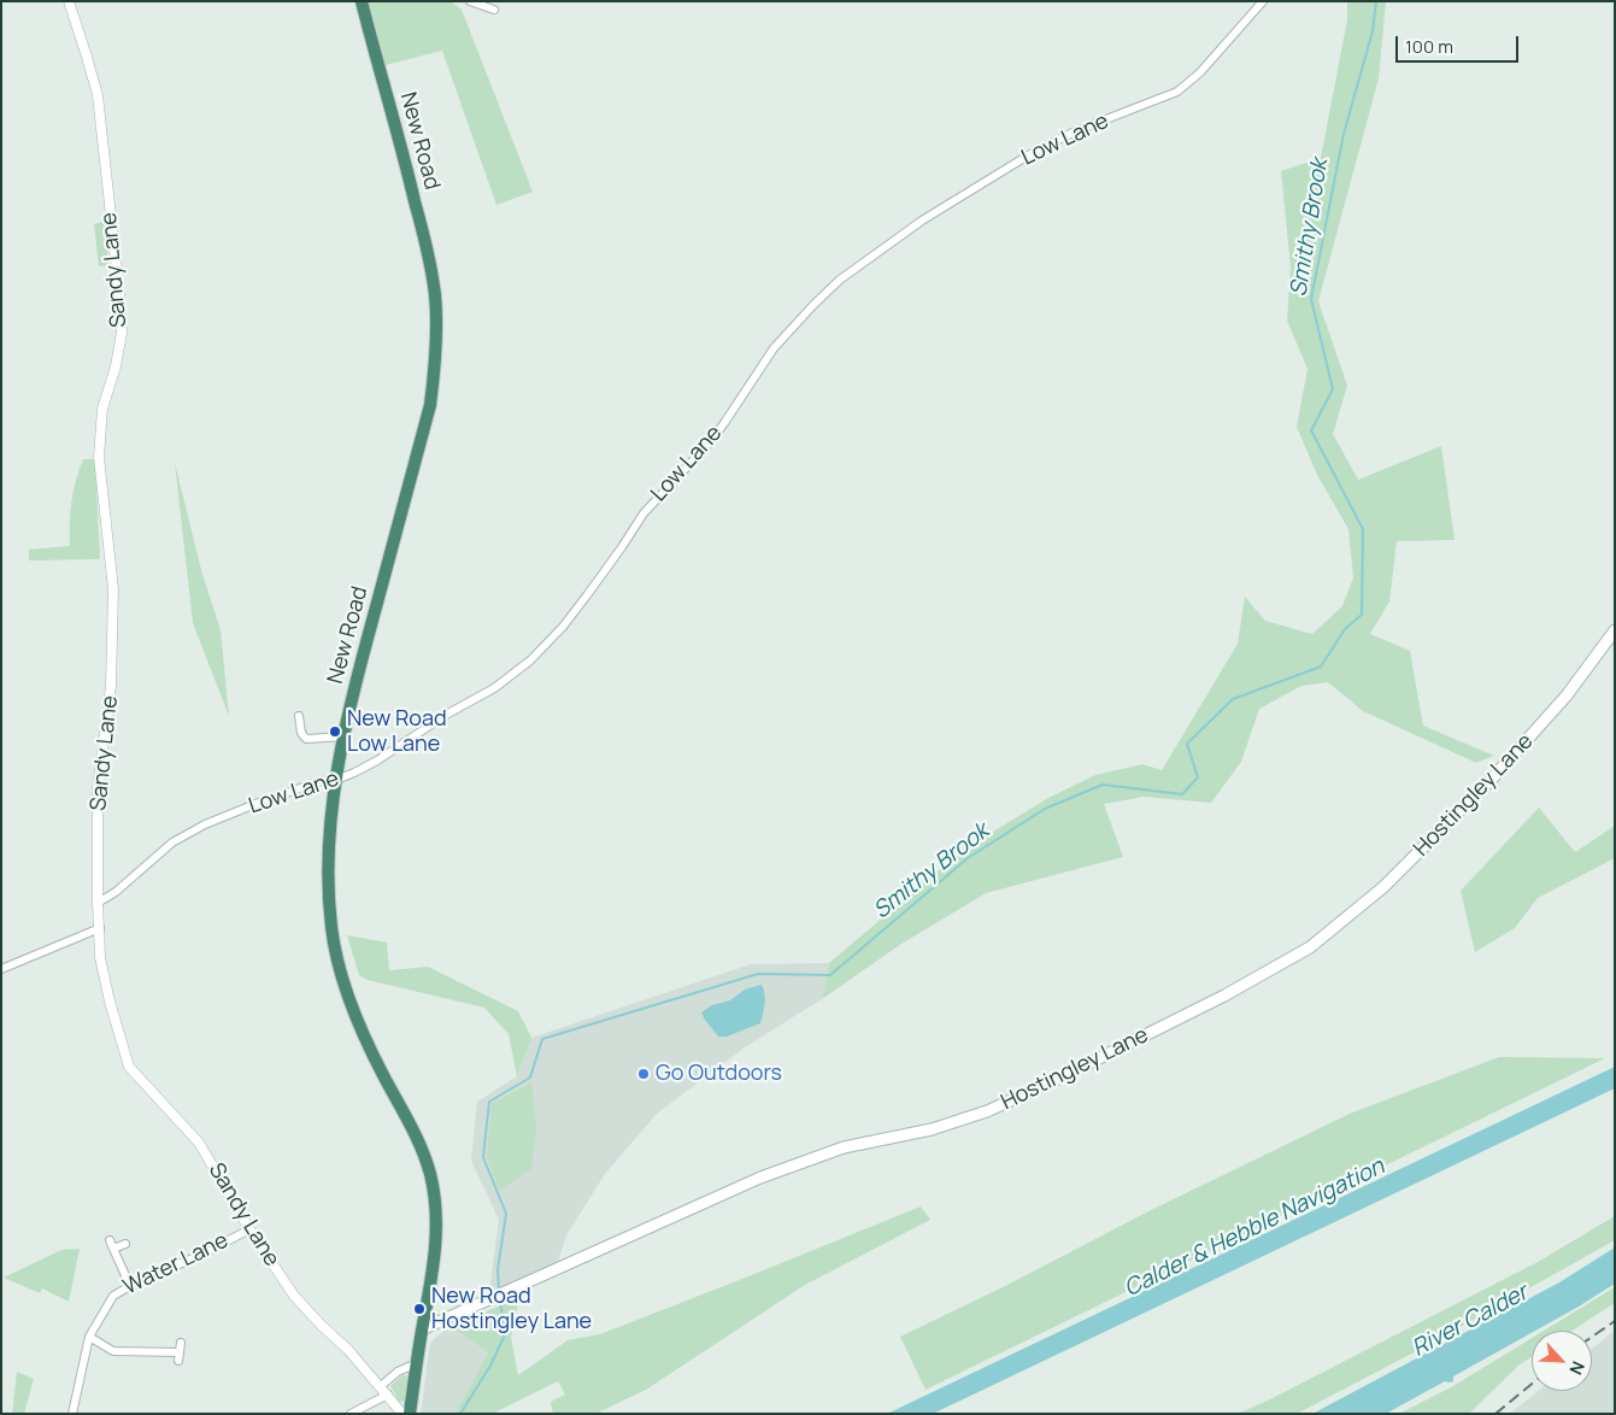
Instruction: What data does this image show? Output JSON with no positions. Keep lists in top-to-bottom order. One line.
{"streets":{"highway":["New Road"],"main road":["Hostingley Lane"],"street":["Low Lane","Sandy Lane","Water Lane"]},"crossings":[["Low Lane","New Road"],["Low Lane","Sandy Lane"],["New Road","Hostingley Lane"],["Sandy Lane","Water Lane"]],"water":["Smithy Brook","Calder & Hebble Navigation","River Calder"],"places":["New Road Low Lane","Go Outdoors","New Road Hostingley Lane"],"scale_bar":"100 m","north":"bottom right"}
